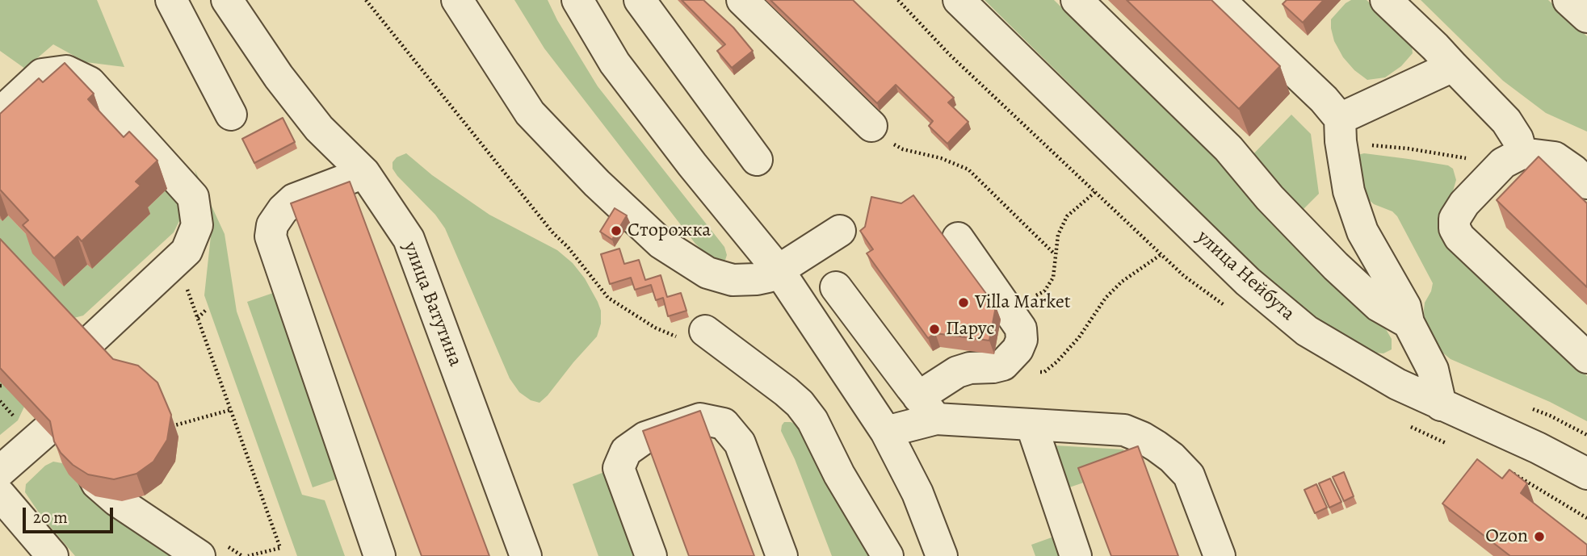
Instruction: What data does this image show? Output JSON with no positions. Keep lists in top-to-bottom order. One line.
{"streets":{"street":["улица Нейбута","улица Ватутина"]},"places":["Сторожка","Villa Market","Парус","Ozon"],"scale_bar":"20 m"}
